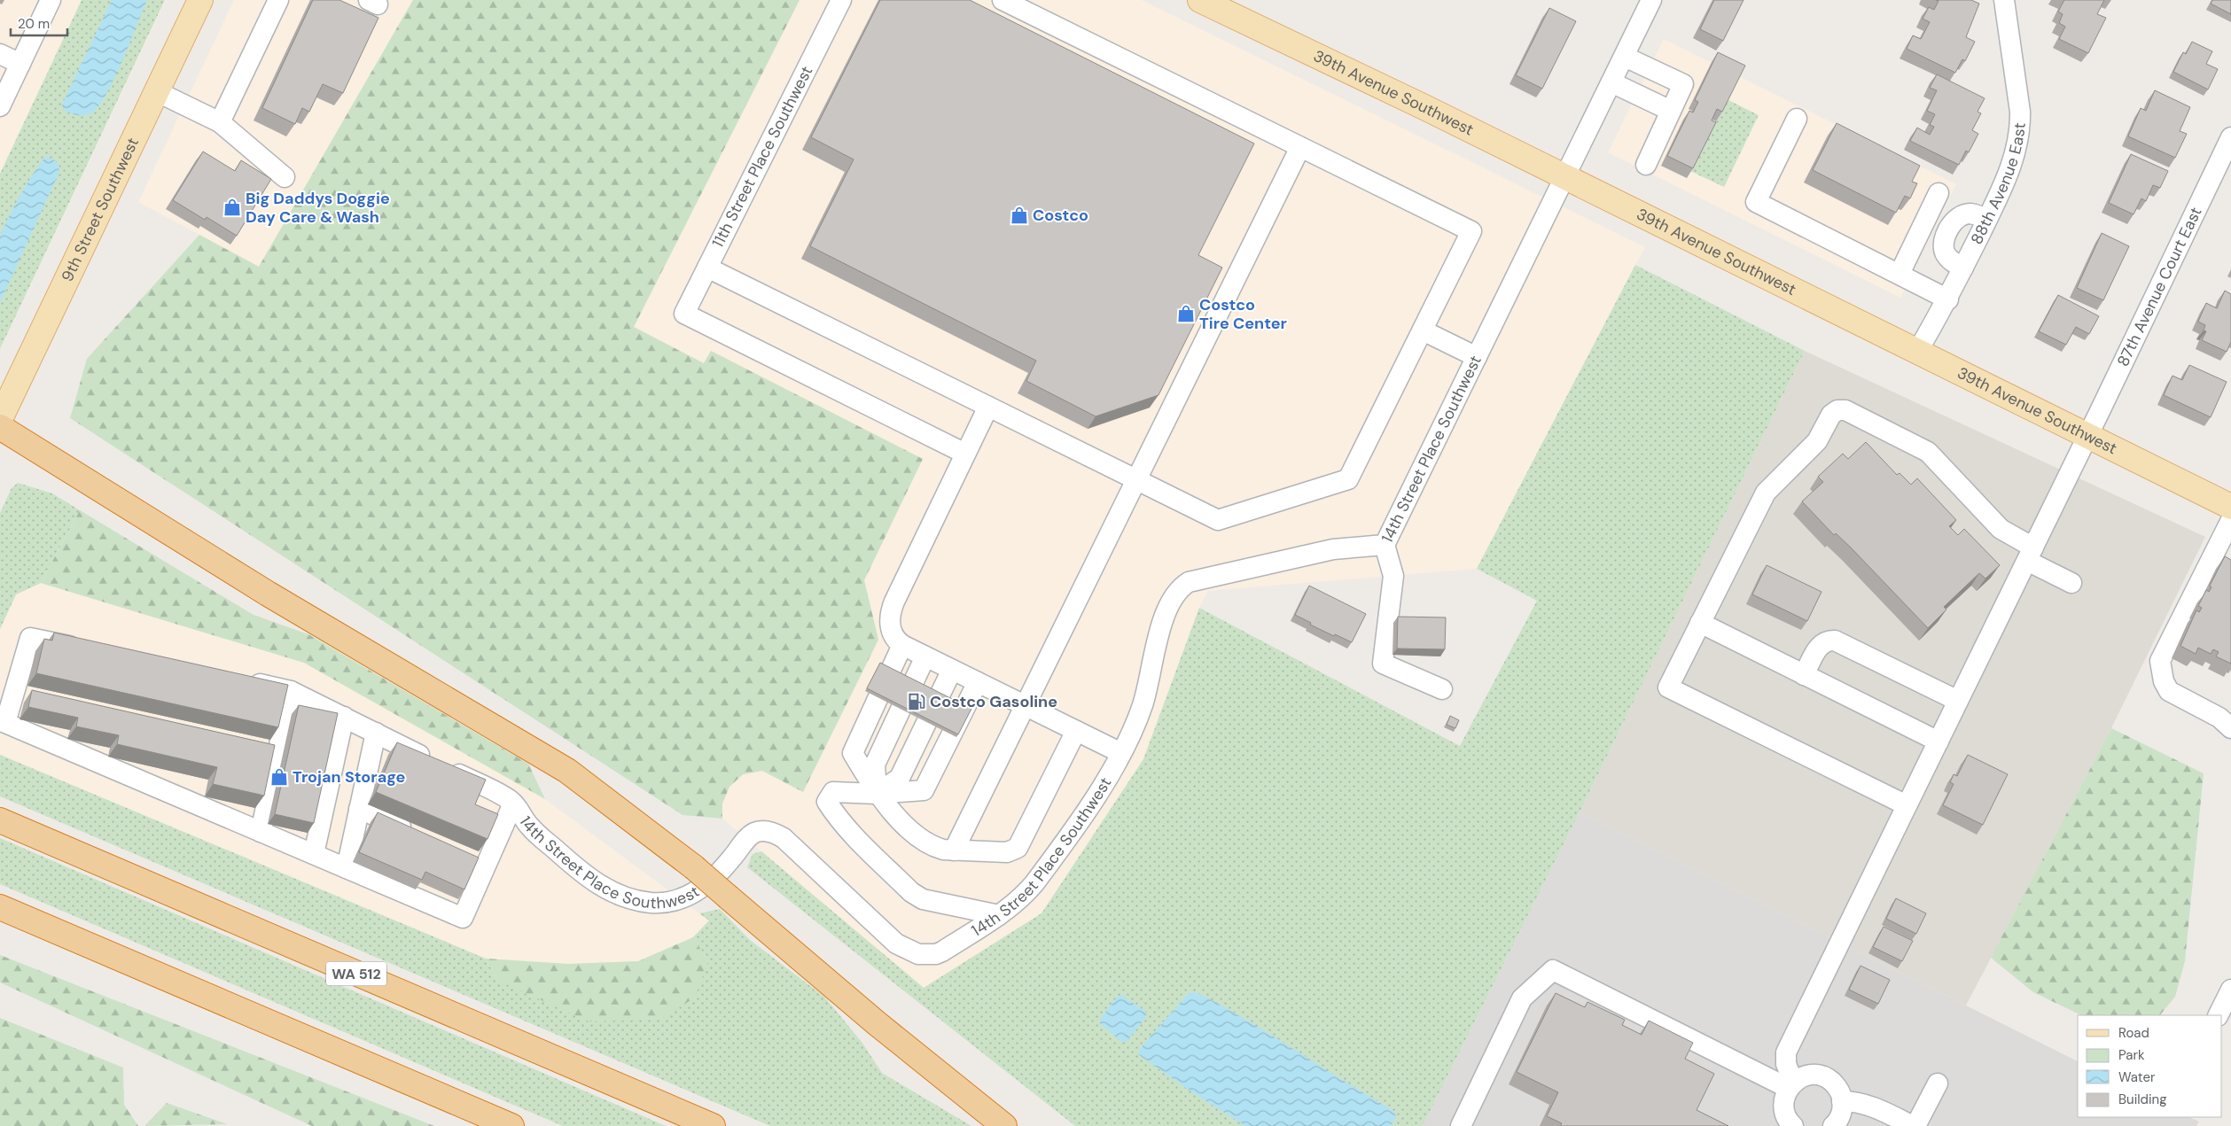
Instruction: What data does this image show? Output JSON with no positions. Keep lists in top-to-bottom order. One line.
{"streets":{"highway":["WA 512"],"main road":["39th Avenue Southwest","9th Street Southwest"],"street":["11th Street Place Southwest","88th Avenue East","87th Avenue Court East","14th Street Place Southwest"]},"crossings":[["39th Avenue Southwest","88th Avenue East"],["39th Avenue Southwest","87th Avenue Court East"],["39th Avenue Southwest","14th Street Place Southwest"]],"places":{"shop":["Big Daddys Doggie Day Care & Wash","Costco","Costco Tire Center","Trojan Storage"],"fuel station":["Costco Gasoline"]},"legend":["Road","Park","Water","Building"],"scale_bar":"20 m"}
